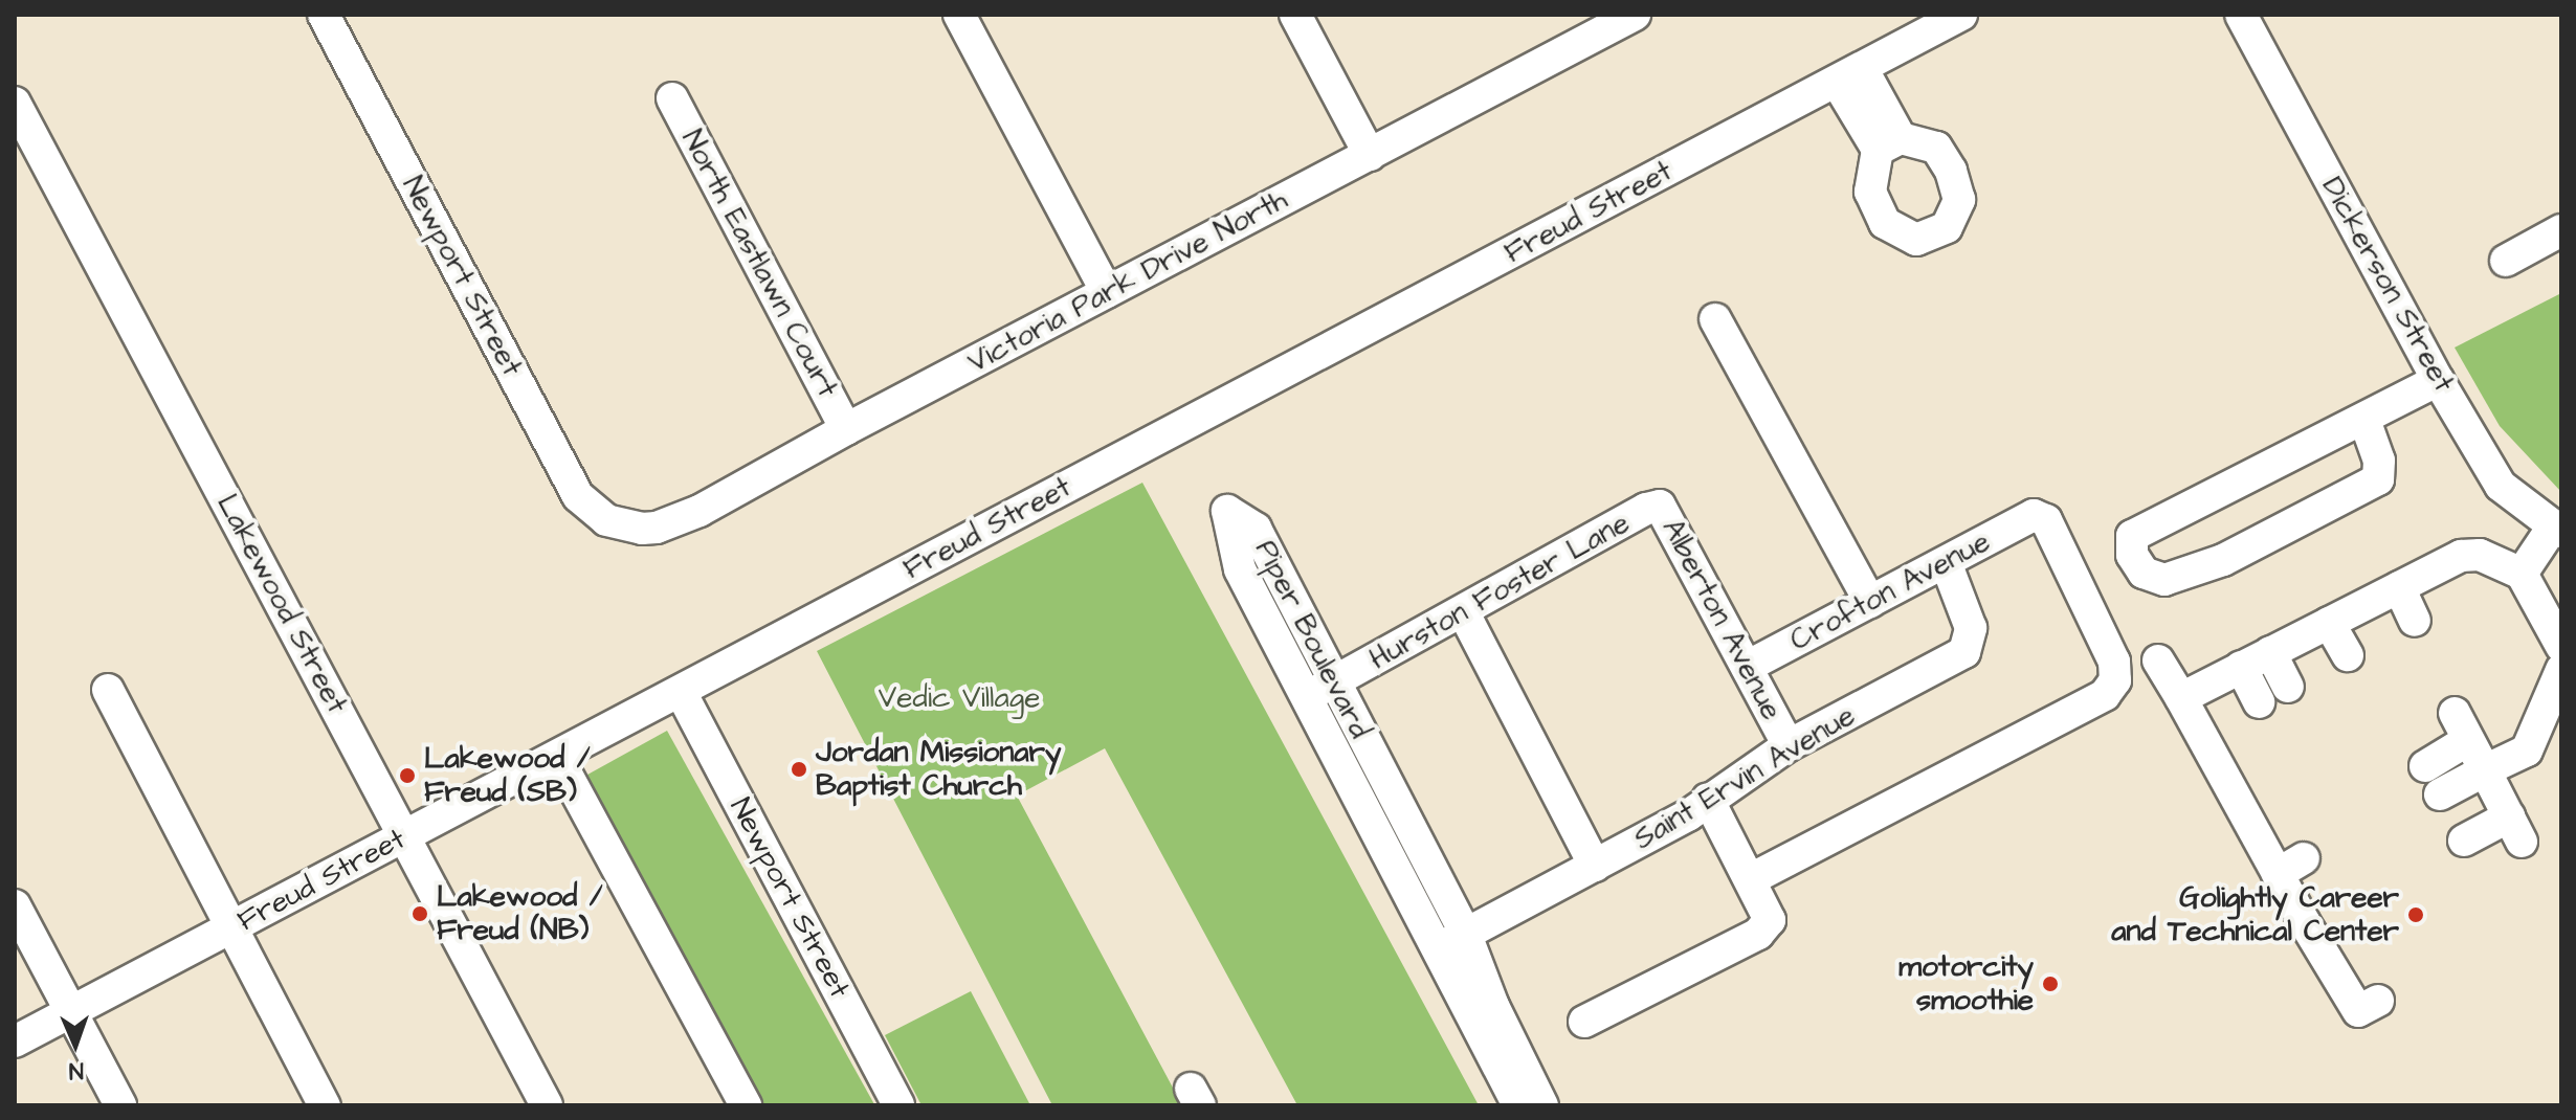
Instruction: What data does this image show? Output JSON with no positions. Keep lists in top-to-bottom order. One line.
{"streets":{"street":["Freud Street","North Eastlawn Court","Newport Street","Victoria Park Drive North","Dickerson Street","Hurston Foster Lane","Crofton Avenue","Lakewood Street","Alberton Avenue","Piper Boulevard","Saint Ervin Avenue"]},"crossings":[["Freud Street","Newport Street"],["Freud Street","Lakewood Street"],["North Eastlawn Court","Victoria Park Drive North"],["Newport Street","Victoria Park Drive North"],["Hurston Foster Lane","Alberton Avenue"],["Hurston Foster Lane","Piper Boulevard"],["Crofton Avenue","Alberton Avenue"],["Crofton Avenue","Saint Ervin Avenue"],["Alberton Avenue","Saint Ervin Avenue"],["Piper Boulevard","Saint Ervin Avenue"]],"parks":["Vedic Village"],"places":["Jordan Missionary Baptist Church","Lakewood / Freud (SB)","Lakewood / Freud (NB)","Golightly Career and Technical Center","motorcity smoothie"],"north":"bottom"}
